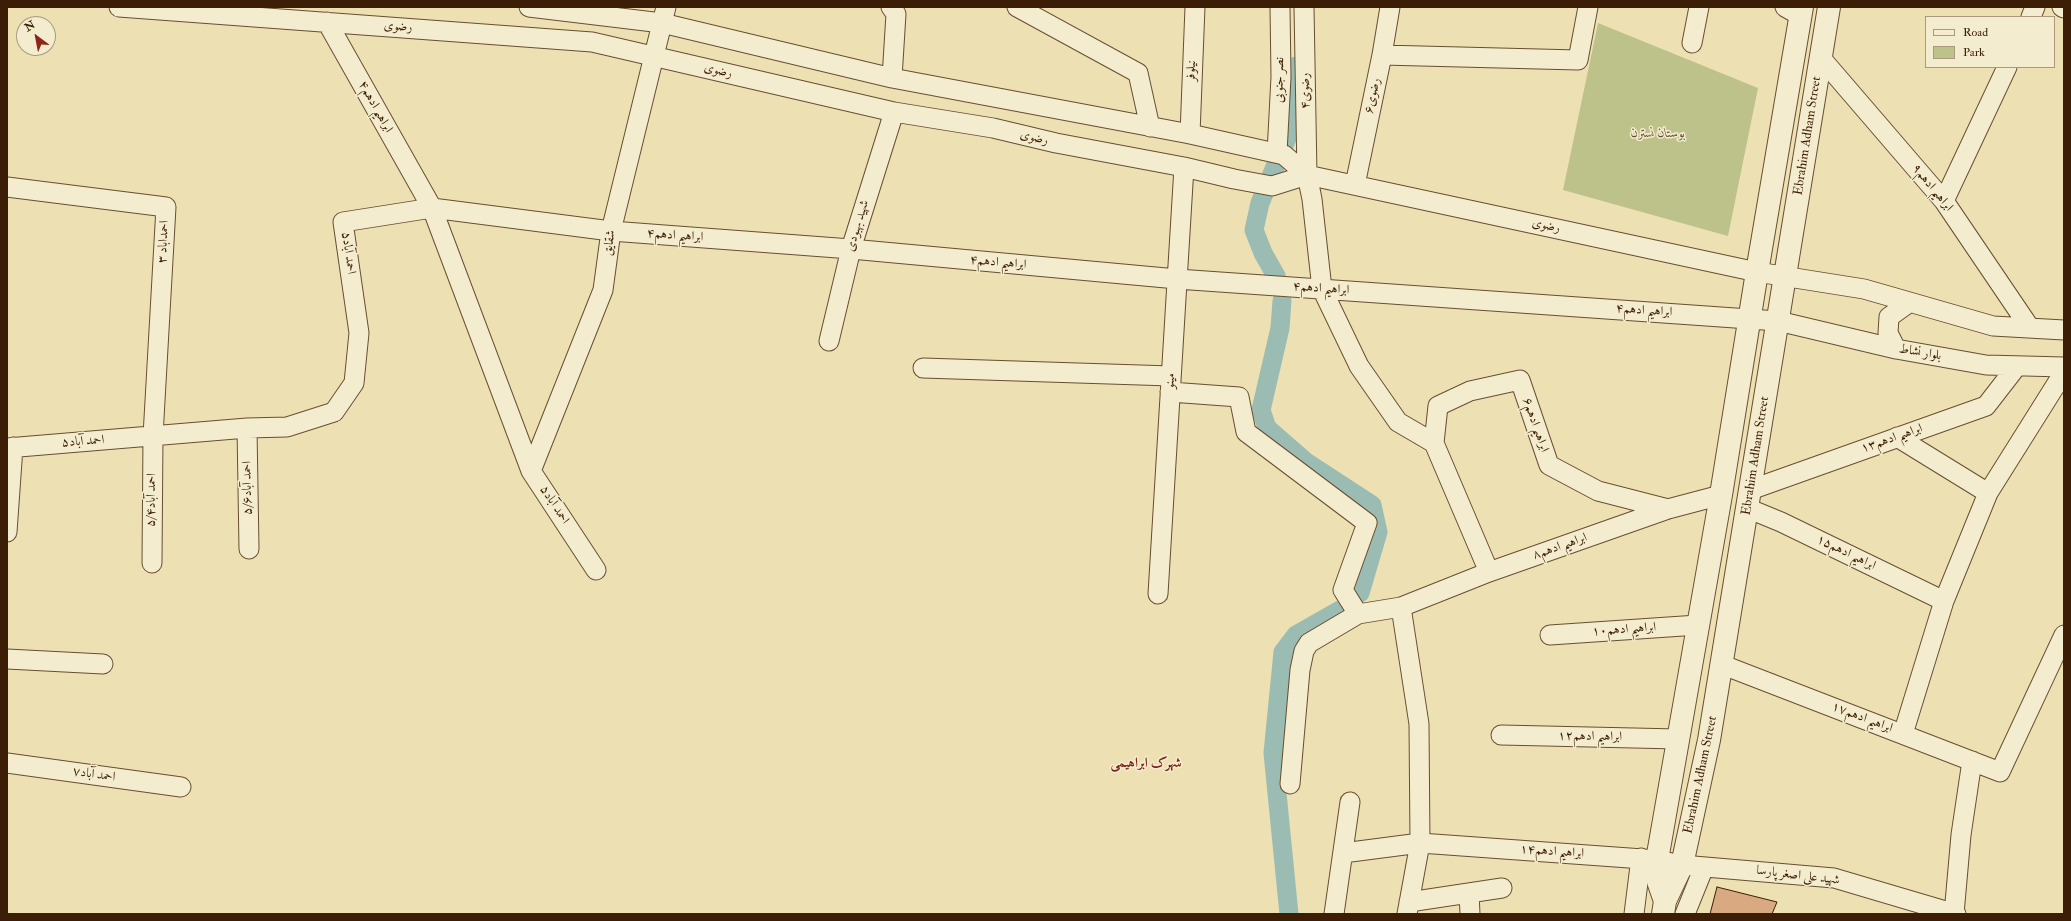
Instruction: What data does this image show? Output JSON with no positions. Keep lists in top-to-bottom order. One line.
{"streets":{"street":["رضوی","نیلوفر","نصر جنوبی","رضوی۴","رضوی۶","ابراهیم ادهم۴","Ebrahim Adham Street","ابراهیم ادهم۹","شهید بهبودی","احمداباد ۳","شقایق","احمد آباد۵","بلوار نشاط","مینو","ابراهیم ادهم۶","ابراهیم ادهم۱۳","احمد آباد۵/۶","احمد آباد۵/۴","ابراهیم ادهم۸","ابراهیم ادهم۱۵","ابراهیم ادهم۱۰","ابراهیم ادهم۱۷","ابراهیم ادهم۱۲","احمد آباد۷","ابراهیم ادهم۱۴","شهید علی اصغر پارسا"]},"crossings":[["رضوی","نیلوفر"],["رضوی","نصر جنوبی"],["رضوی","رضوی۴"],["رضوی","رضوی۶"],["رضوی","ابراهیم ادهم۴"],["رضوی","Ebrahim Adham Street"],["رضوی","شهید بهبودی"],["رضوی","شقایق"],["رضوی","مینو"],["رضوی۴","ابراهیم ادهم۴"],["رضوی۴","ابراهیم ادهم۶"],["ابراهیم ادهم۴","Ebrahim Adham Street"],["ابراهیم ادهم۴","شهید بهبودی"],["ابراهیم ادهم۴","شقایق"],["ابراهیم ادهم۴","احمد آباد۵"],["ابراهیم ادهم۴","بلوار نشاط"],["ابراهیم ادهم۴","مینو"],["Ebrahim Adham Street","ابراهیم ادهم۹"],["Ebrahim Adham Street","بلوار نشاط"],["Ebrahim Adham Street","ابراهیم ادهم۱۳"],["Ebrahim Adham Street","ابراهیم ادهم۸"],["Ebrahim Adham Street","ابراهیم ادهم۱۵"],["Ebrahim Adham Street","ابراهیم ادهم۱۰"],["Ebrahim Adham Street","ابراهیم ادهم۱۷"],["Ebrahim Adham Street","ابراهیم ادهم۱۲"],["Ebrahim Adham Street","ابراهیم ادهم۱۴"],["Ebrahim Adham Street","شهید علی اصغر پارسا"],["احمداباد ۳","احمد آباد۵"],["احمداباد ۳","احمد آباد۵/۴"],["شقایق","احمد آباد۵"],["احمد آباد۵","احمد آباد۵/۶"],["احمد آباد۵","احمد آباد۵/۴"],["بلوار نشاط","ابراهیم ادهم۱۳"],["ابراهیم ادهم۶","ابراهیم ادهم۸"],["ابراهیم ادهم۱۳","ابراهیم ادهم۱۵"],["ابراهیم ادهم۱۴","شهید علی اصغر پارسا"]],"districts":["شهرک ابراهیمی"],"parks":["بوستان نسترن"],"legend":["Road","Park"],"north":"top left"}
